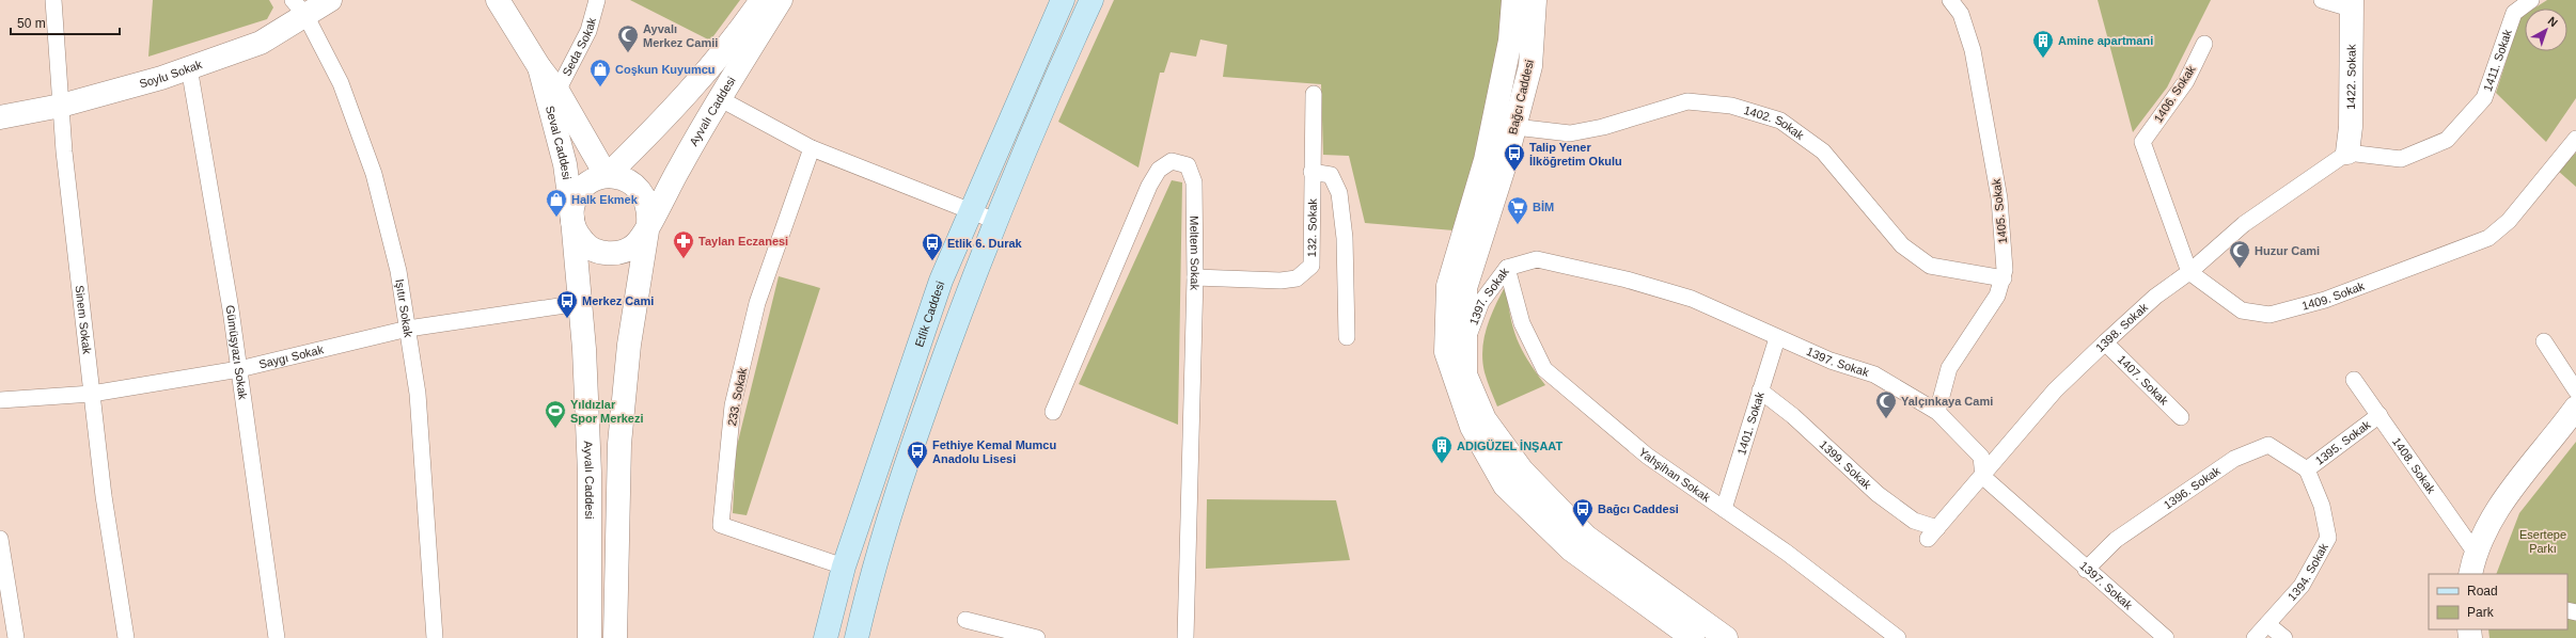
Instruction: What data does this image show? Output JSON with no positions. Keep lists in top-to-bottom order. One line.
{"streets":{"main road":["Soylu Sokak","1422. Sokak","Bağcı Caddesi","Ayvalı Caddesi","Seval Caddesi","Etlik Caddesi"],"street":["Seda Sokak","1411. Sokak","1406. Sokak","1402. Sokak","1405. Sokak","132. Sokak","Meltem Sokak","1409. Sokak","1397. Sokak","Işıtır Sokak","Sinem Sokak","1398. Sokak","Gümüşyazı Sokak","Saygı Sokak","1407. Sokak","233. Sokak","1401. Sokak","1395. Sokak","1399. Sokak","1408. Sokak","Yahşihan Sokak","1396. Sokak","1394. Sokak"]},"crossings":[["Seda Sokak","Seval Caddesi"],["1411. Sokak","1422. Sokak"],["1411. Sokak","1398. Sokak"],["Soylu Sokak","Işıtır Sokak"],["Soylu Sokak","Sinem Sokak"],["Soylu Sokak","Gümüşyazı Sokak"],["1422. Sokak","1398. Sokak"],["1406. Sokak","1409. Sokak"],["1406. Sokak","1398. Sokak"],["Bağcı Caddesi","1402. Sokak"],["Bağcı Caddesi","1397. Sokak"],["Ayvalı Caddesi","Seval Caddesi"],["Ayvalı Caddesi","Saygı Sokak"],["1402. Sokak","1405. Sokak"],["1405. Sokak","1397. Sokak"],["132. Sokak","Meltem Sokak"],["1409. Sokak","1398. Sokak"],["1397. Sokak","1398. Sokak"],["1397. Sokak","1401. Sokak"],["1397. Sokak","Yahşihan Sokak"],["1397. Sokak","1396. Sokak"],["Işıtır Sokak","Saygı Sokak"],["Etlik Caddesi","233. Sokak"],["Sinem Sokak","Saygı Sokak"],["1398. Sokak","1407. Sokak"],["1398. Sokak","1399. Sokak"],["Gümüşyazı Sokak","Saygı Sokak"],["1401. Sokak","1399. Sokak"],["1401. Sokak","Yahşihan Sokak"],["1395. Sokak","1408. Sokak"],["1395. Sokak","1396. Sokak"],["1395. Sokak","1394. Sokak"],["1396. Sokak","1394. Sokak"]],"parks":["Esertepe Parkı"],"places":{"mosque":["Ayvalı Merkez Camii","Huzur Cami","Yalçınkaya Cami"],"building":["Amine apartmani","ADIGÜZEL İNŞAAT"],"shop":["Coşkun Kuyumcu","Halk Ekmek"],"bus stop":["Talip Yener İlköğretim Okulu","Etlik 6. Durak","Merkez Cami","Fethiye Kemal Mumcu Anadolu Lisesi","Bağcı Caddesi"],"supermarket":["BİM"],"pharmacy":["Taylan Eczanesi"],"sports":["Yıldızlar Spor Merkezi"]},"legend":["Road","Park"],"scale_bar":"50 m","north":"top right"}
